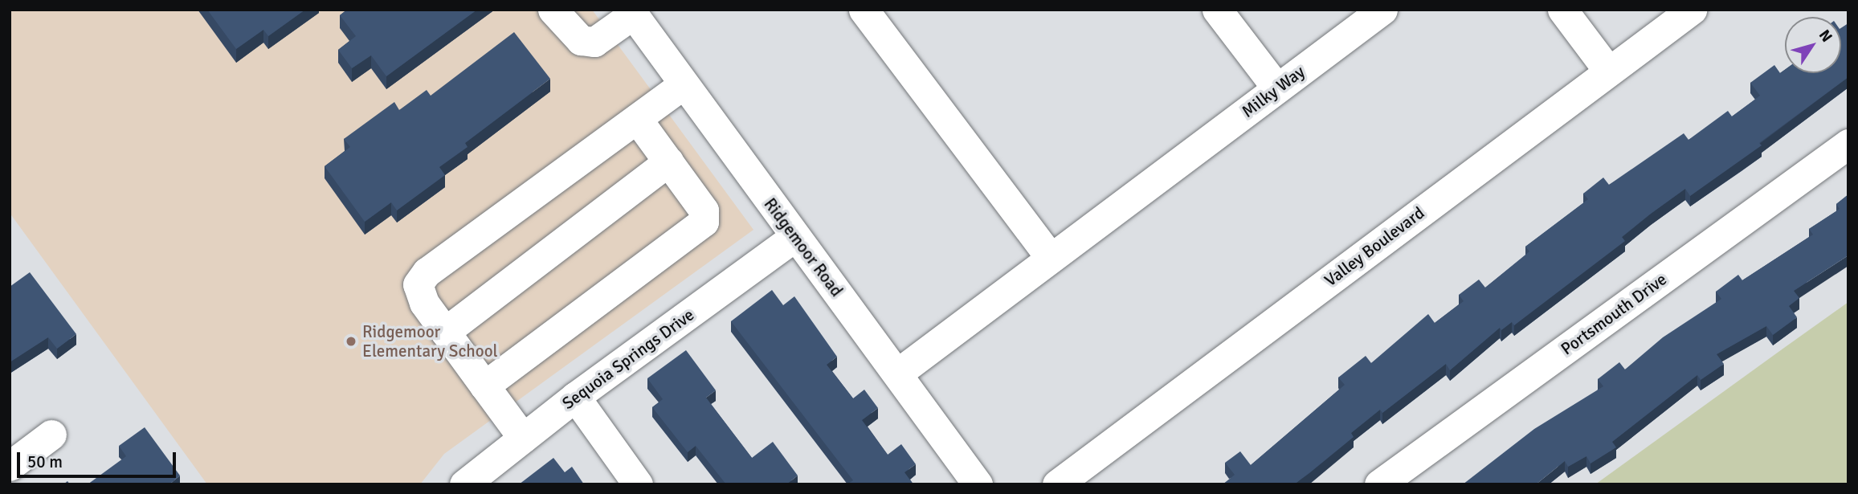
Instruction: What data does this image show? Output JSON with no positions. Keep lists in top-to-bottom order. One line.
{"streets":{"street":["Milky Way","Valley Boulevard","Ridgemoor Road","Portsmouth Drive","Sequoia Springs Drive"]},"crossings":[["Milky Way","Ridgemoor Road"],["Ridgemoor Road","Sequoia Springs Drive"]],"places":["Ridgemoor Elementary School"],"scale_bar":"50 m","north":"top right"}
